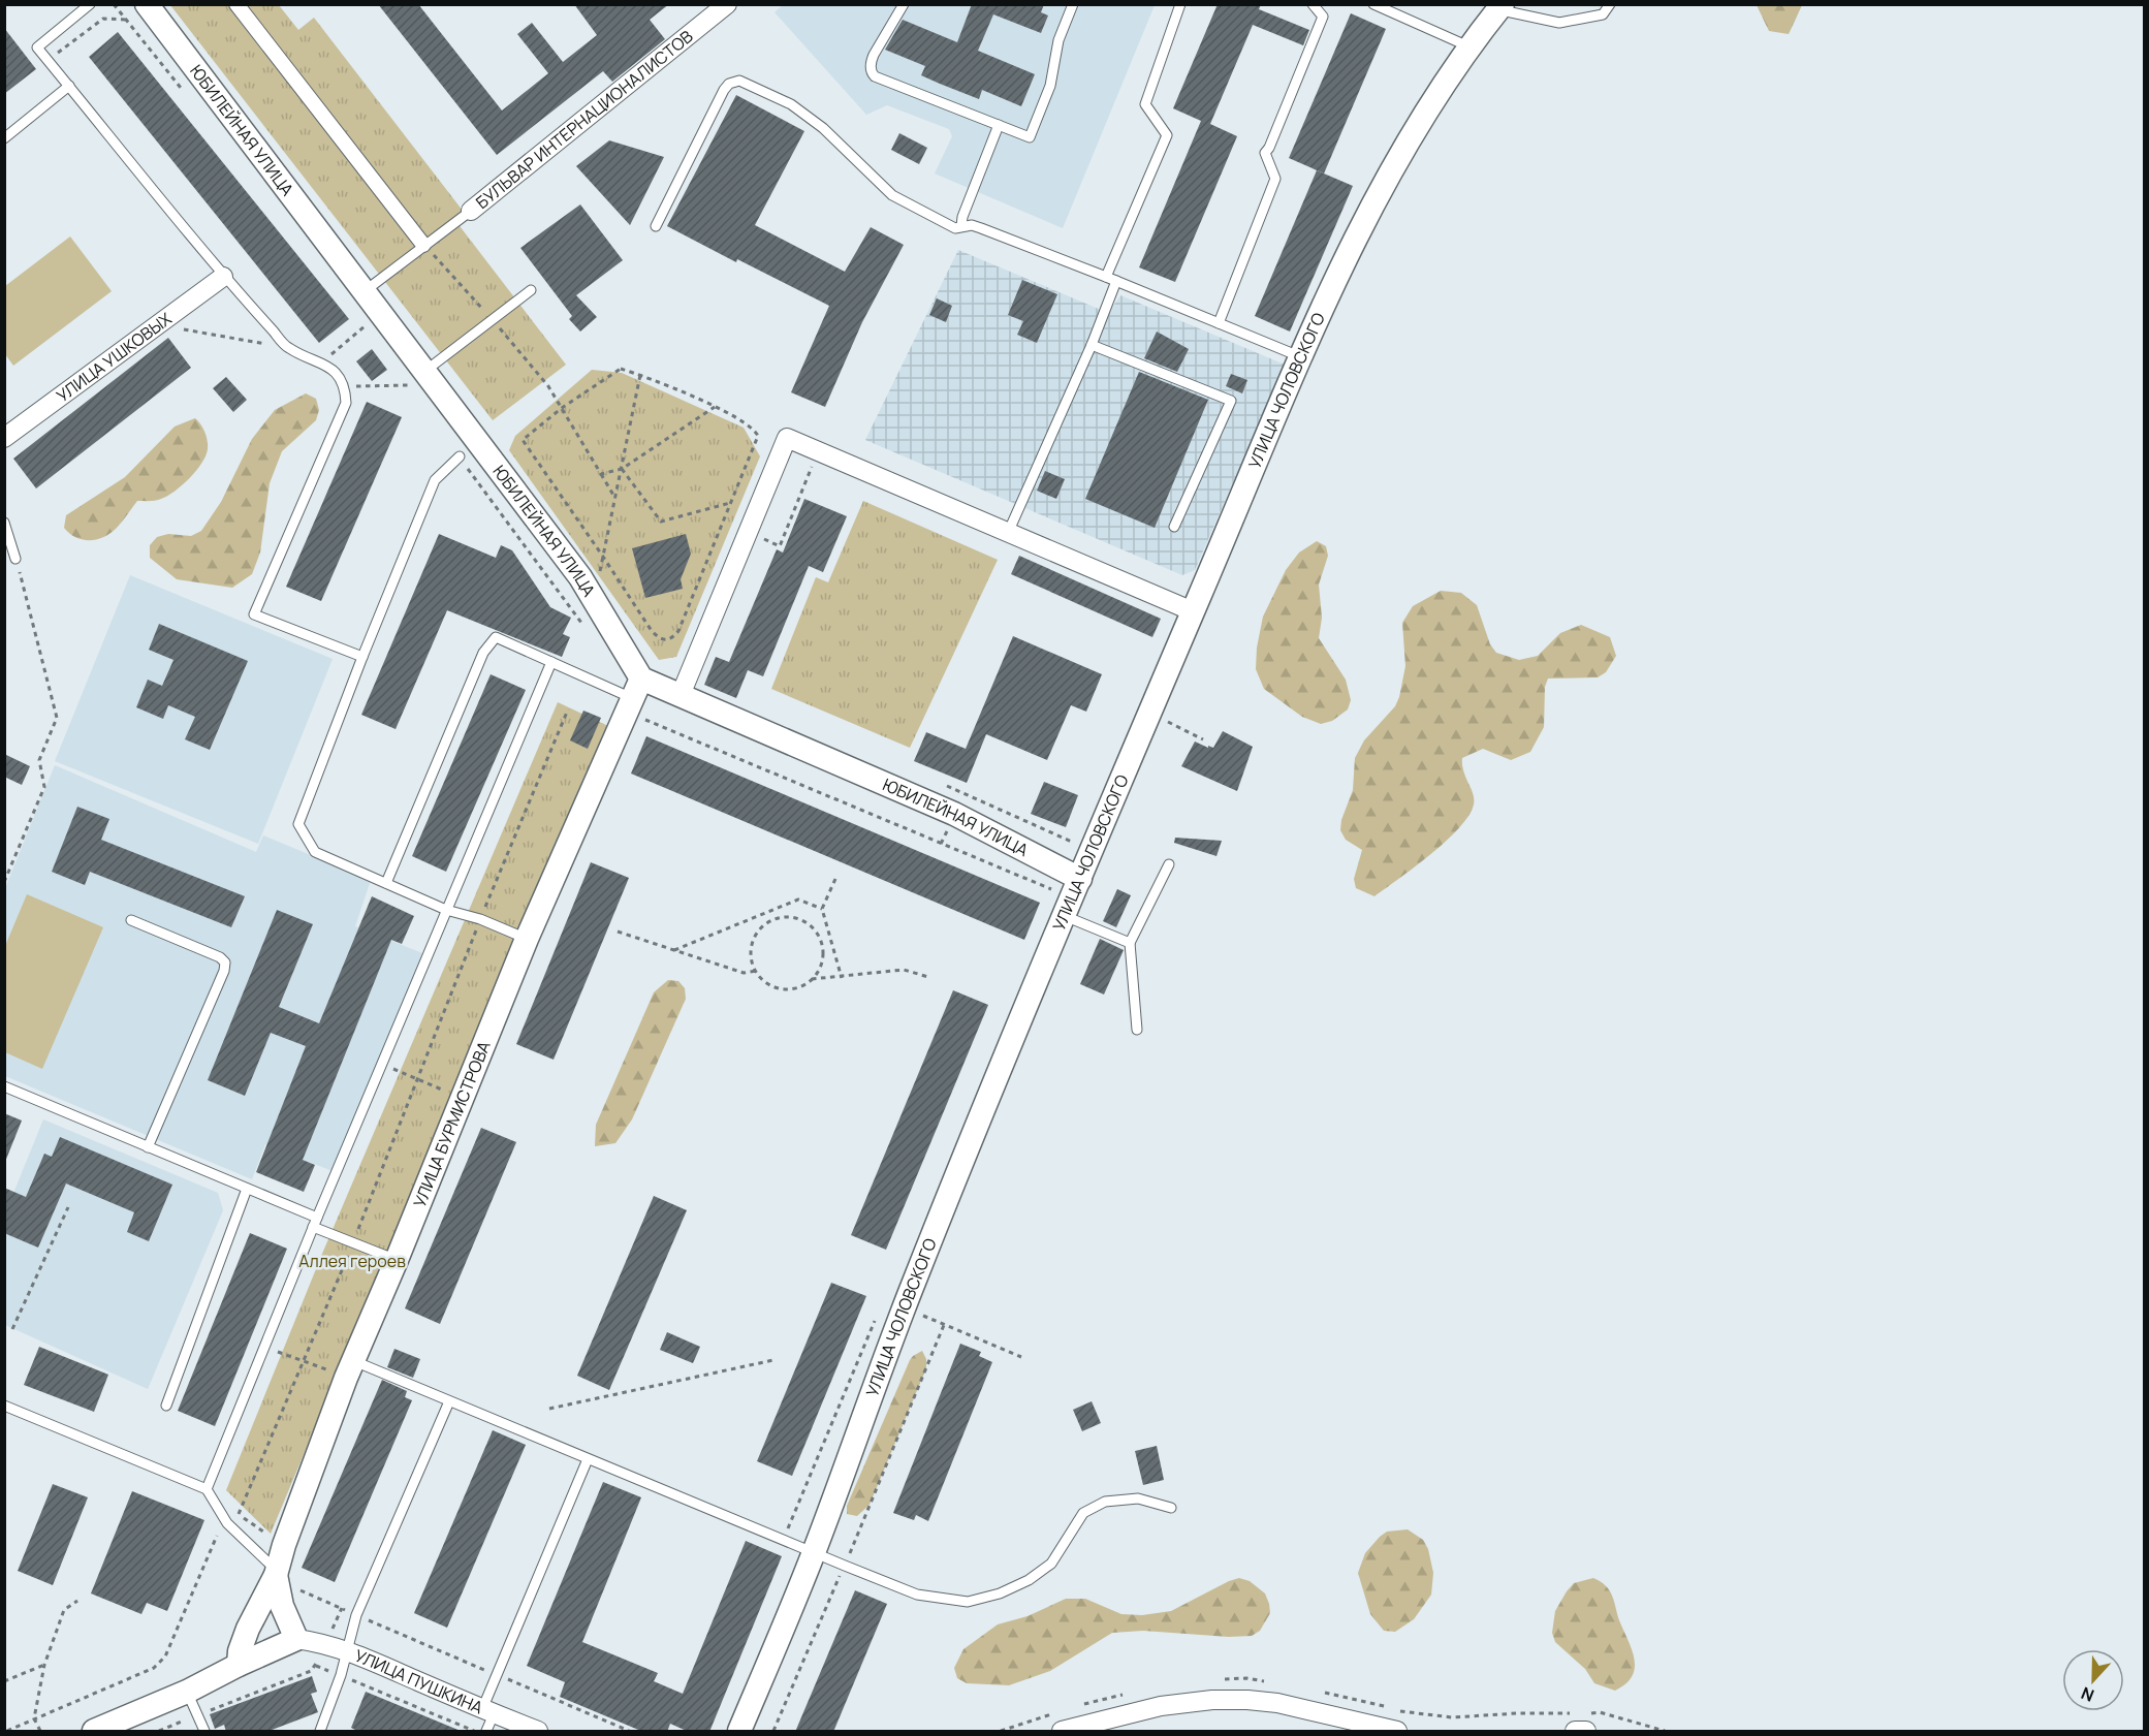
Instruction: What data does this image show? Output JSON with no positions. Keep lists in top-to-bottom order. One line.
{"streets":{"street":["БУЛЬВАР ИНТЕРНАЦИОНАЛИСТОВ","ЮБИЛЕЙНАЯ УЛИЦА","УЛИЦА УШКОВЫХ","УЛИЦА ЧОЛОВСКОГО","УЛИЦА БУРМИСТРОВА","УЛИЦА ПУШКИНА"]},"crossings":[["ЮБИЛЕЙНАЯ УЛИЦА","УЛИЦА ЧОЛОВСКОГО"],["ЮБИЛЕЙНАЯ УЛИЦА","УЛИЦА БУРМИСТРОВА"]],"parks":["Аллея героев"],"north":"bottom"}
